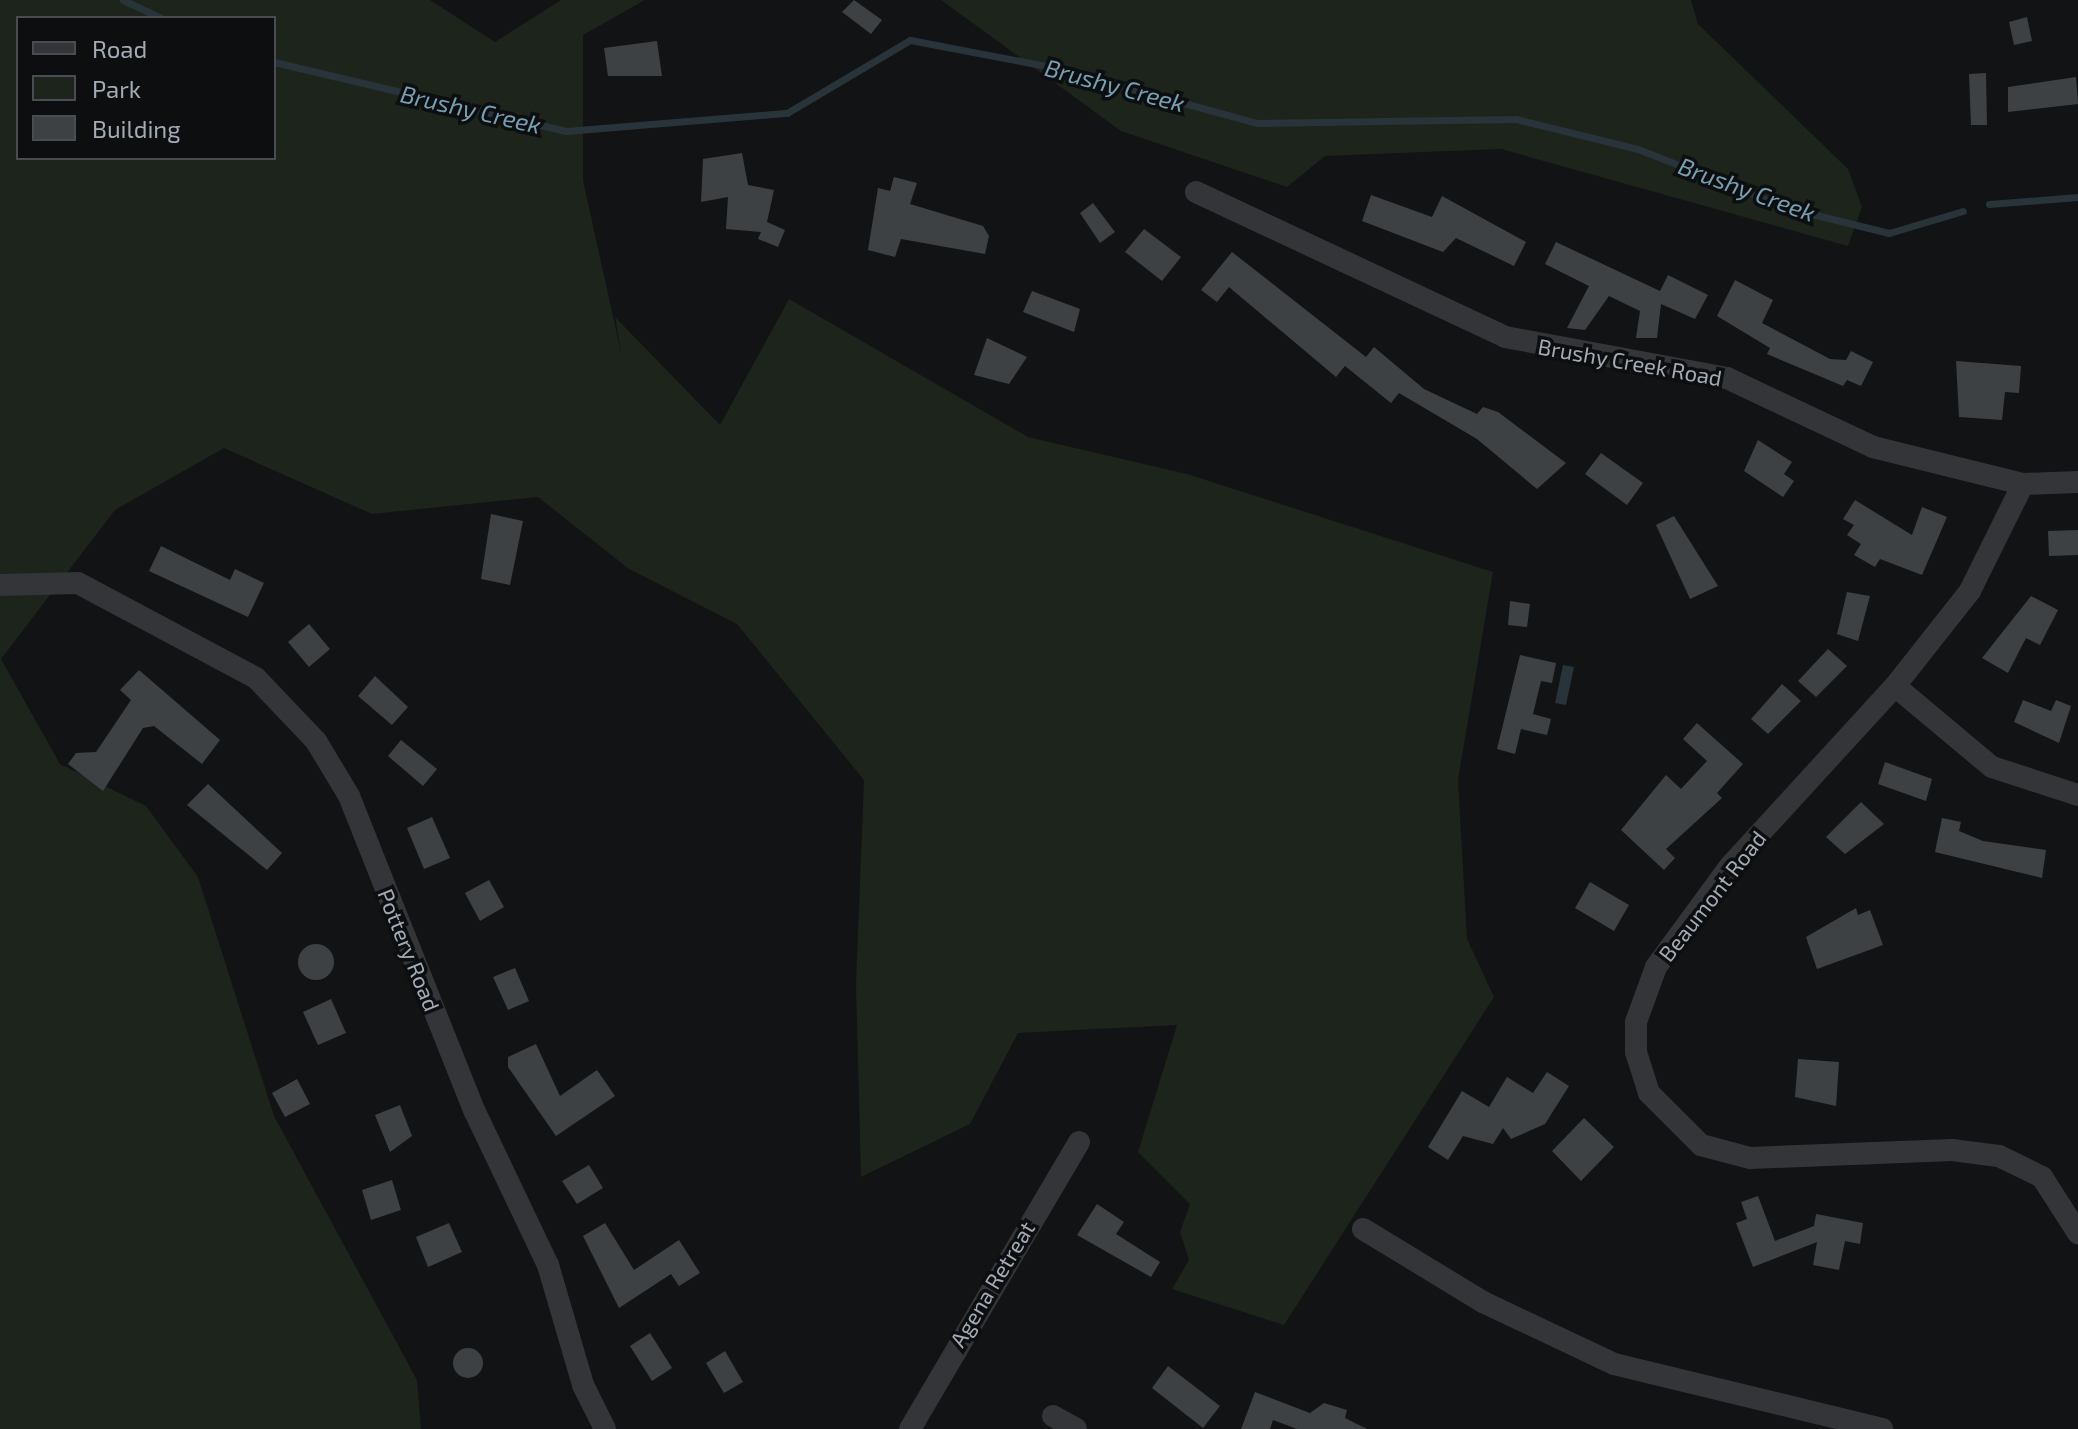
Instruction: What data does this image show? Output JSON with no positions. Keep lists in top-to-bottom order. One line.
{"streets":{"street":["Brushy Creek Road","Beaumont Road","Pottery Road","Agena Retreat"]},"crossings":[["Brushy Creek Road","Beaumont Road"]],"water":["Brushy Creek"],"legend":["Road","Park","Building"]}
